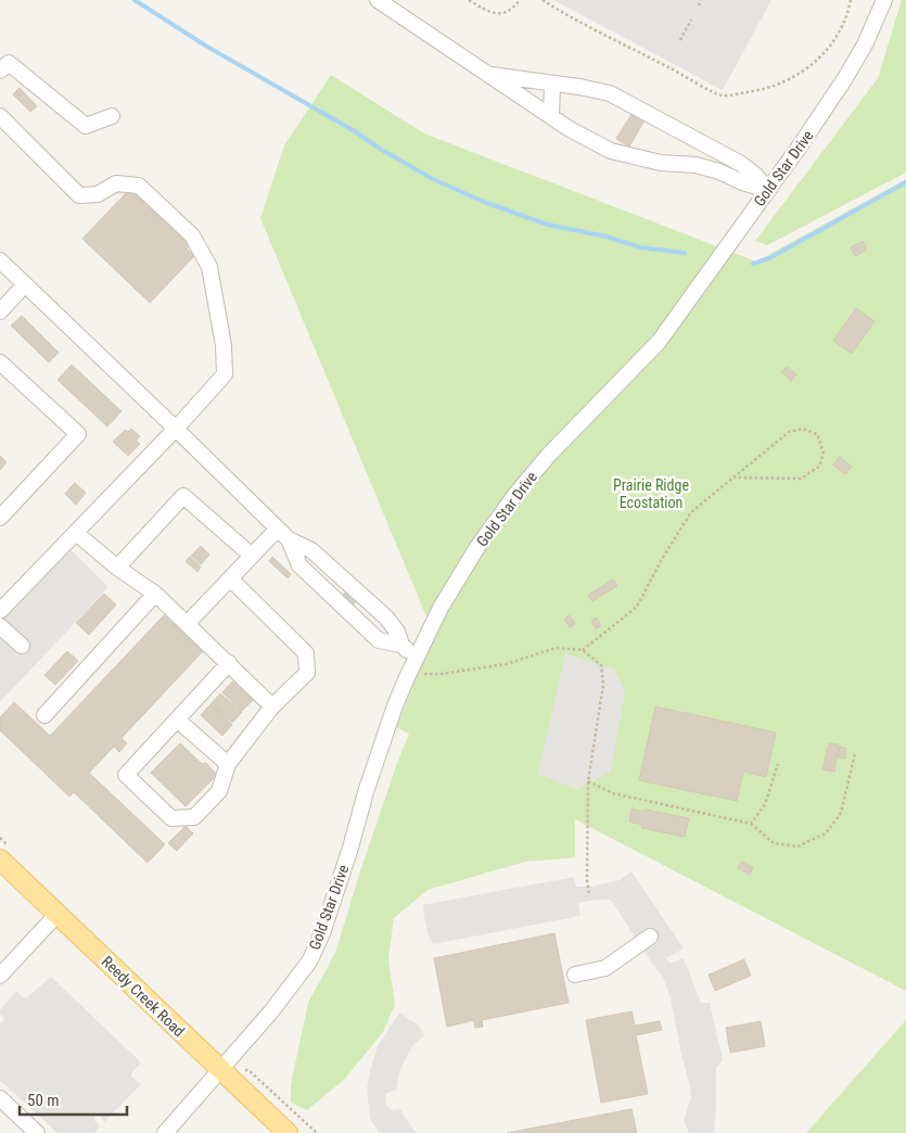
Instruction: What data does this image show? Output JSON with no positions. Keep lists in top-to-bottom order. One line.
{"streets":{"main road":["Reedy Creek Road"],"street":["Gold Star Drive"]},"crossings":[["Gold Star Drive","Reedy Creek Road"]],"parks":["Prairie Ridge Ecostation"],"scale_bar":"50 m"}
